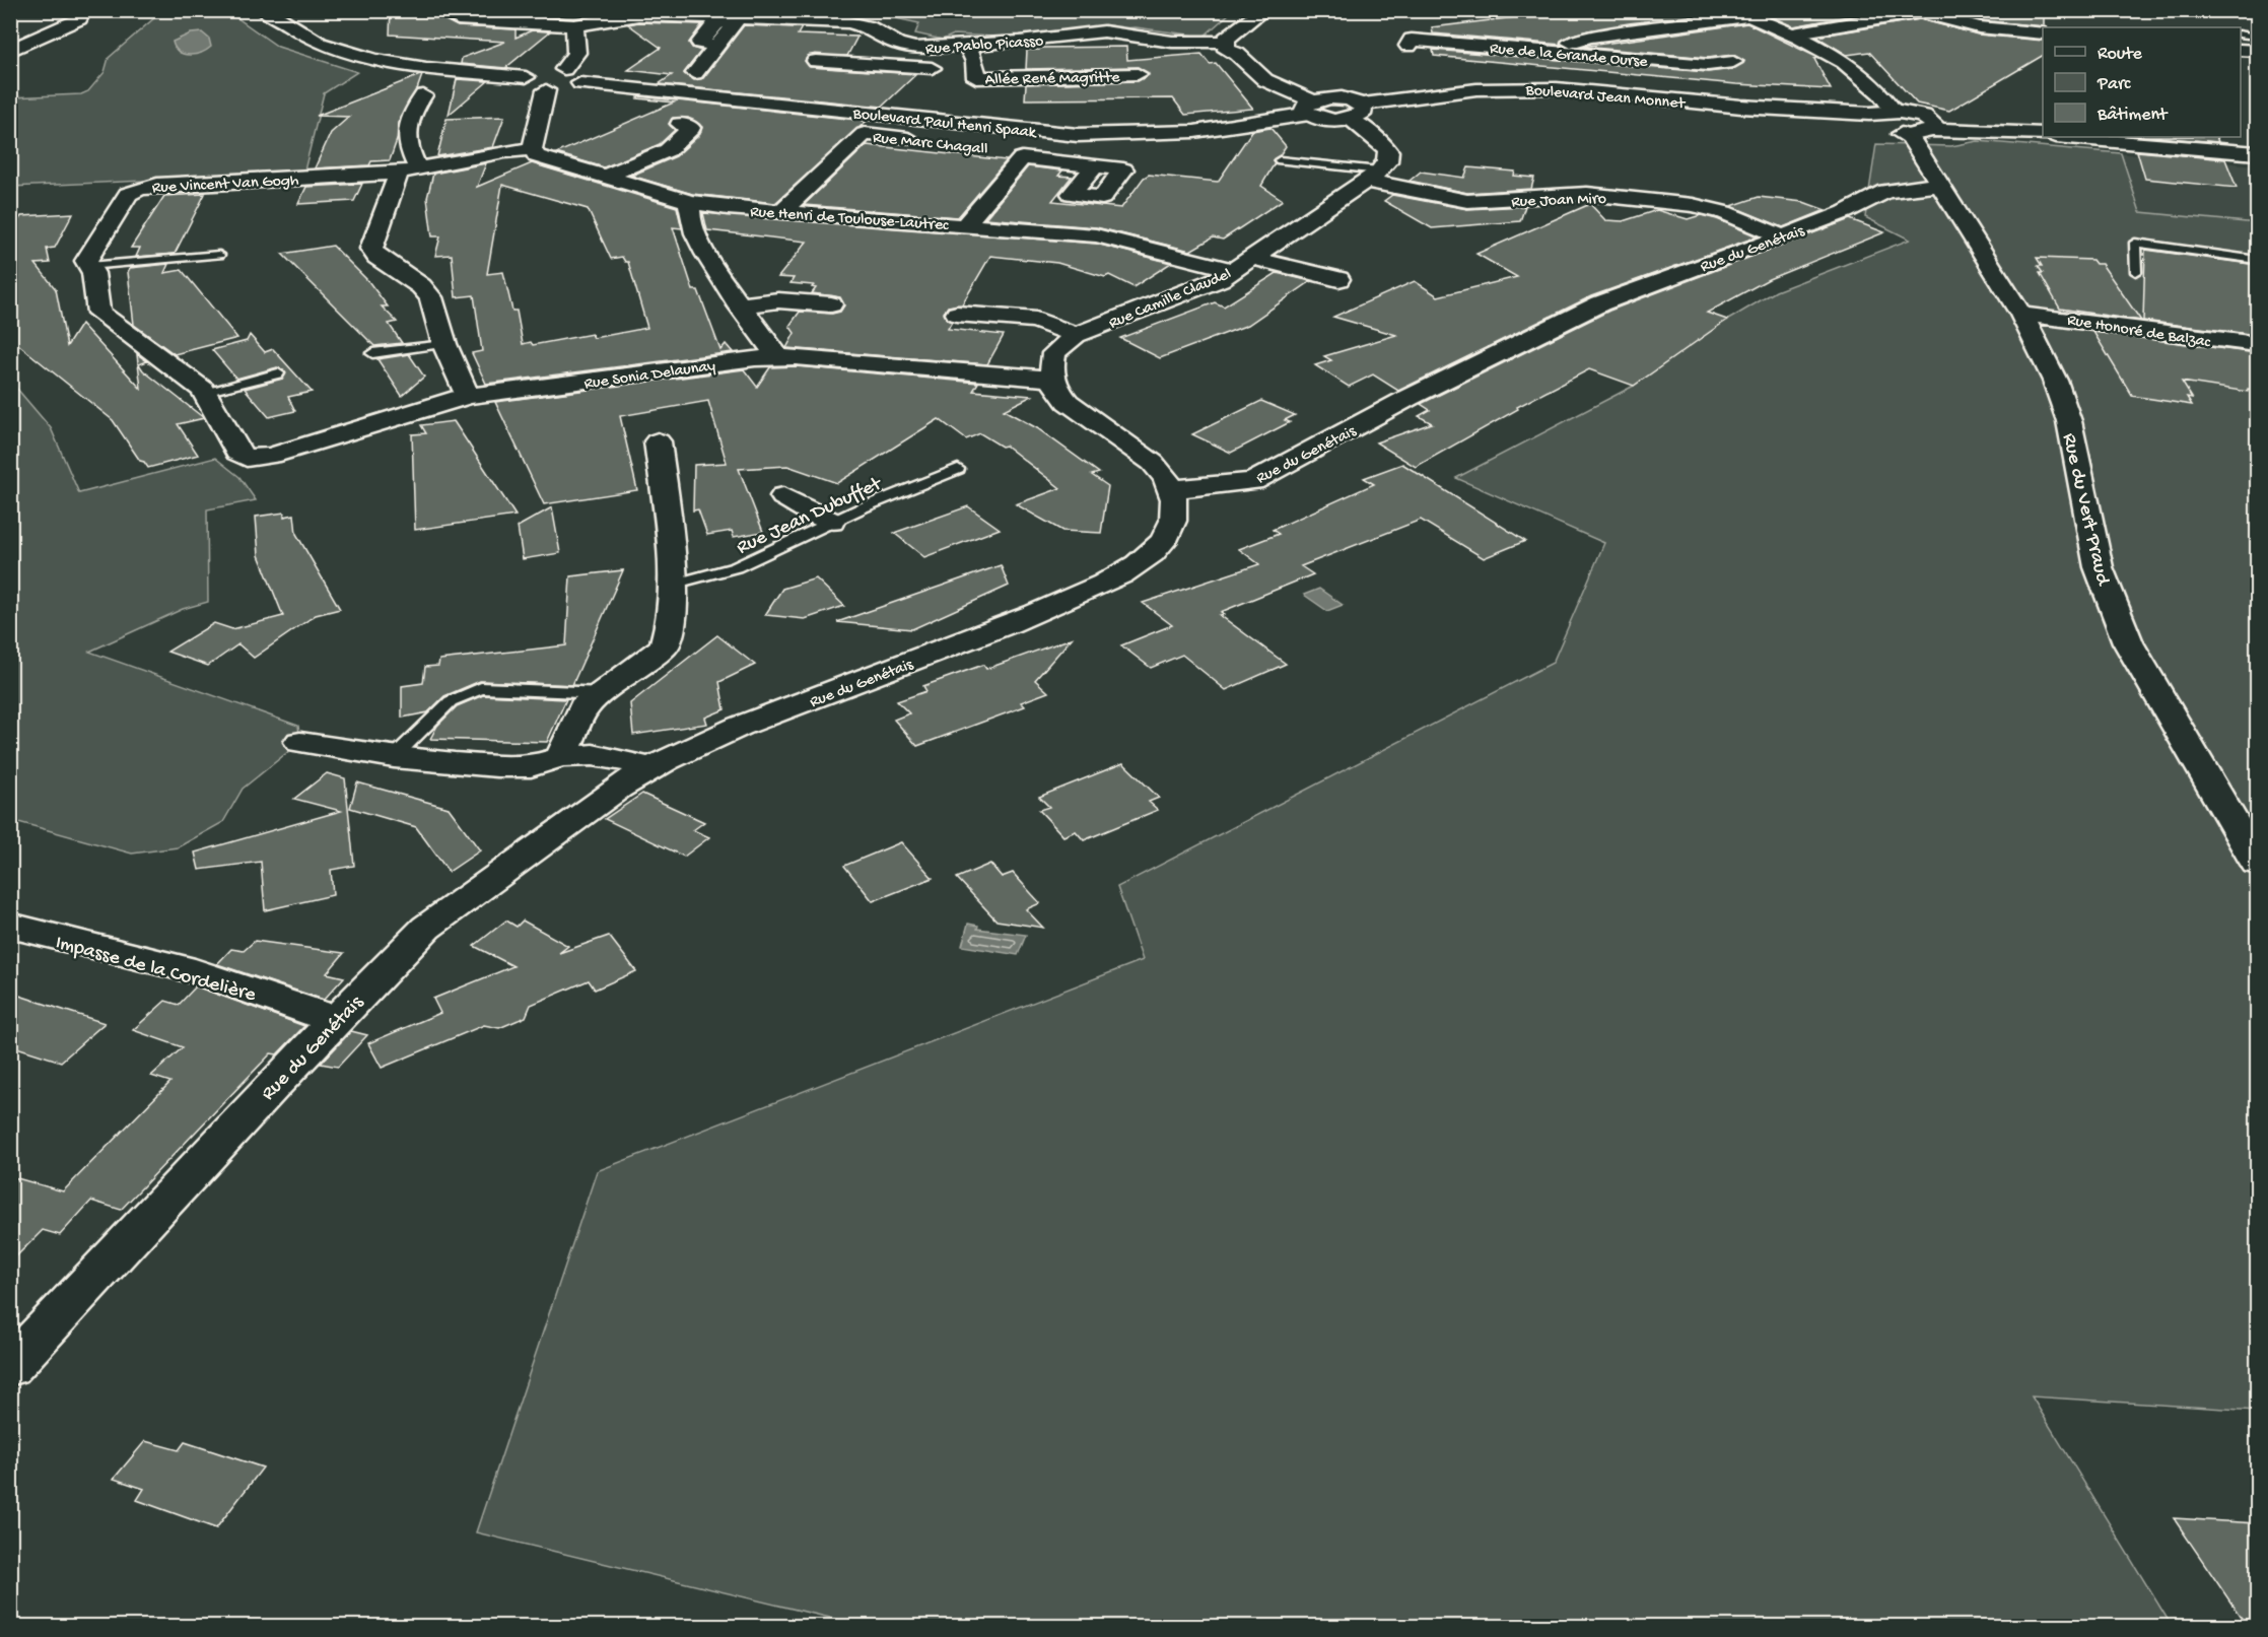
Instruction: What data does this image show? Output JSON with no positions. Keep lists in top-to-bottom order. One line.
{"streets":{"street":["Rue Pablo Picasso","Rue de la Grande Ourse","Allée René Magritte","Boulevard Jean Monnet","Boulevard Paul Henri Spaak","Rue Marc Chagall","Rue Vincent Van Gogh","Rue Joan Miro","Rue Henri de Toulouse-Lautrec","Rue du Genétais","Rue Camille Claudel","Rue Honoré de Balzac","Rue Sonia Delaunay","Rue du Vert Praud","Impasse de la Cordelière"],"lane":["Rue Jean Dubuffet"]},"crossings":[["Rue Pablo Picasso","Allée René Magritte"],["Boulevard Jean Monnet","Boulevard Paul Henri Spaak"],["Rue Marc Chagall","Rue Henri de Toulouse-Lautrec"],["Rue Vincent Van Gogh","Rue Henri de Toulouse-Lautrec"],["Rue Joan Miro","Rue du Genétais"],["Rue Joan Miro","Rue Camille Claudel"],["Rue Henri de Toulouse-Lautrec","Rue Camille Claudel"],["Rue du Genétais","Rue du Vert Praud"],["Rue du Genétais","Impasse de la Cordelière"],["Rue Camille Claudel","Rue Sonia Delaunay"],["Rue Honoré de Balzac","Rue du Vert Praud"]],"legend":["Route","Parc","Bâtiment"]}
